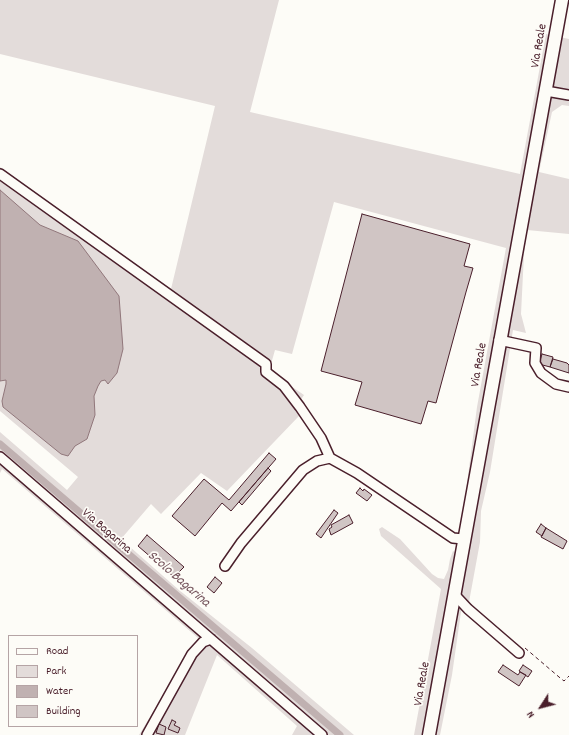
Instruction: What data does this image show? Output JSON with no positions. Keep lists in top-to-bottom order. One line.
{"streets":{"main road":["Via Reale"],"street":["Via Bagarina"]},"water":["Scolo Bagarina"],"legend":["Road","Park","Water","Building"],"north":"bottom left"}
